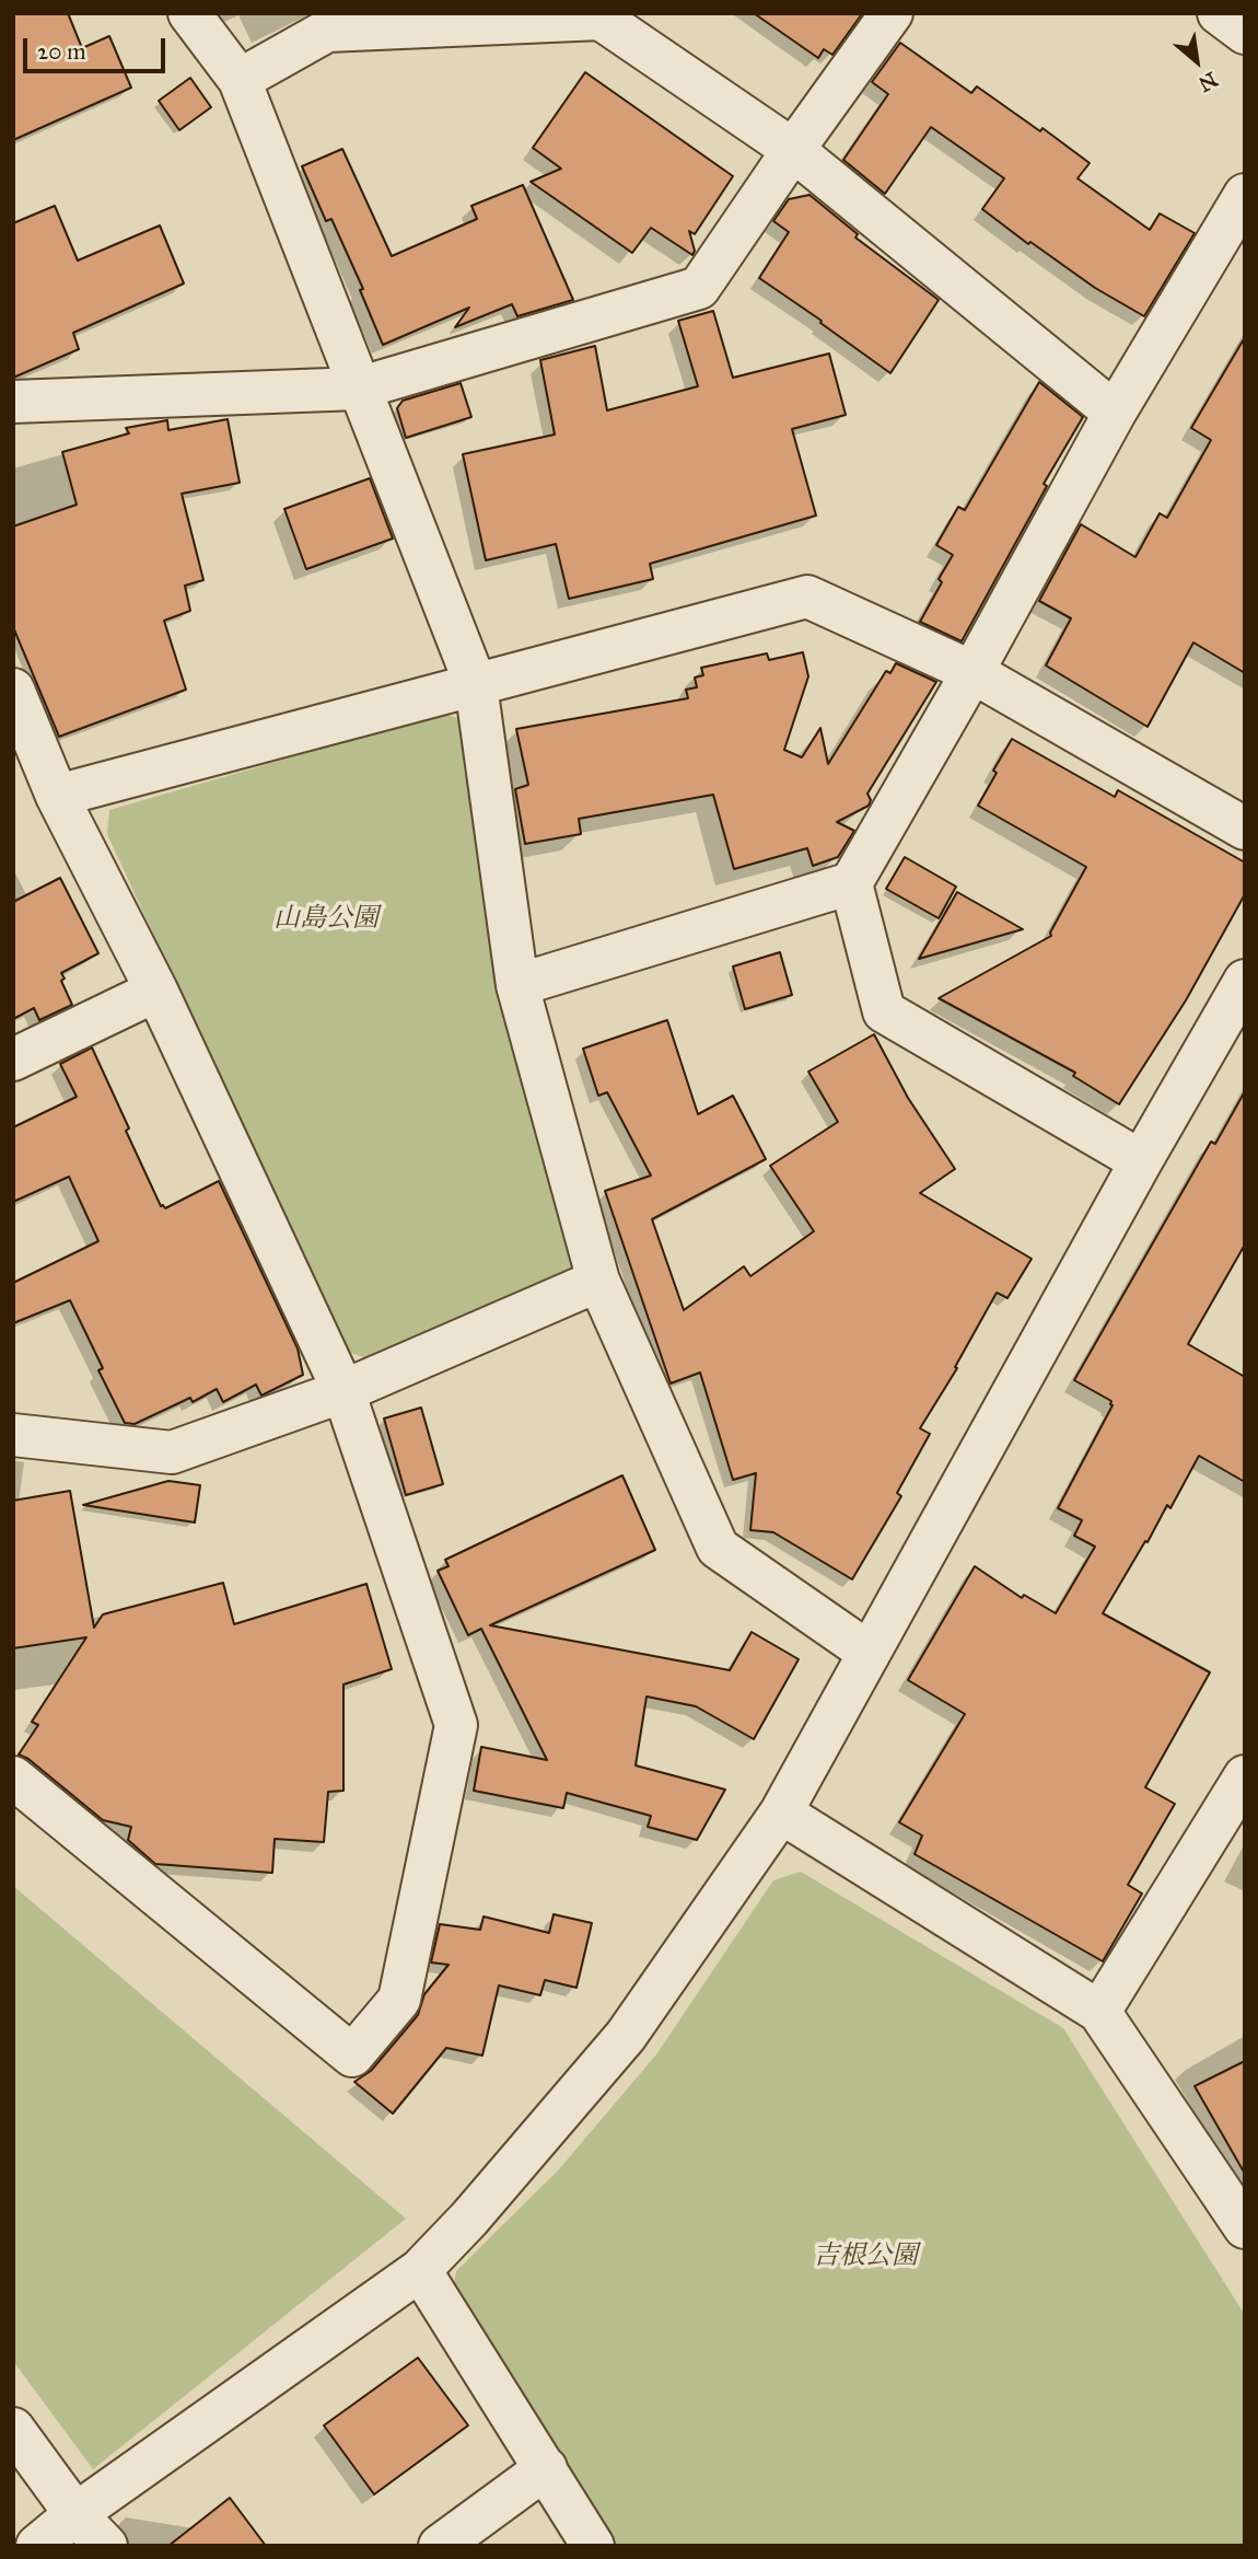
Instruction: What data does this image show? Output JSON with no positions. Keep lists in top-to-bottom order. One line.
{"parks":["山島公園","吉根公園"],"scale_bar":"20 m","north":"bottom right"}
